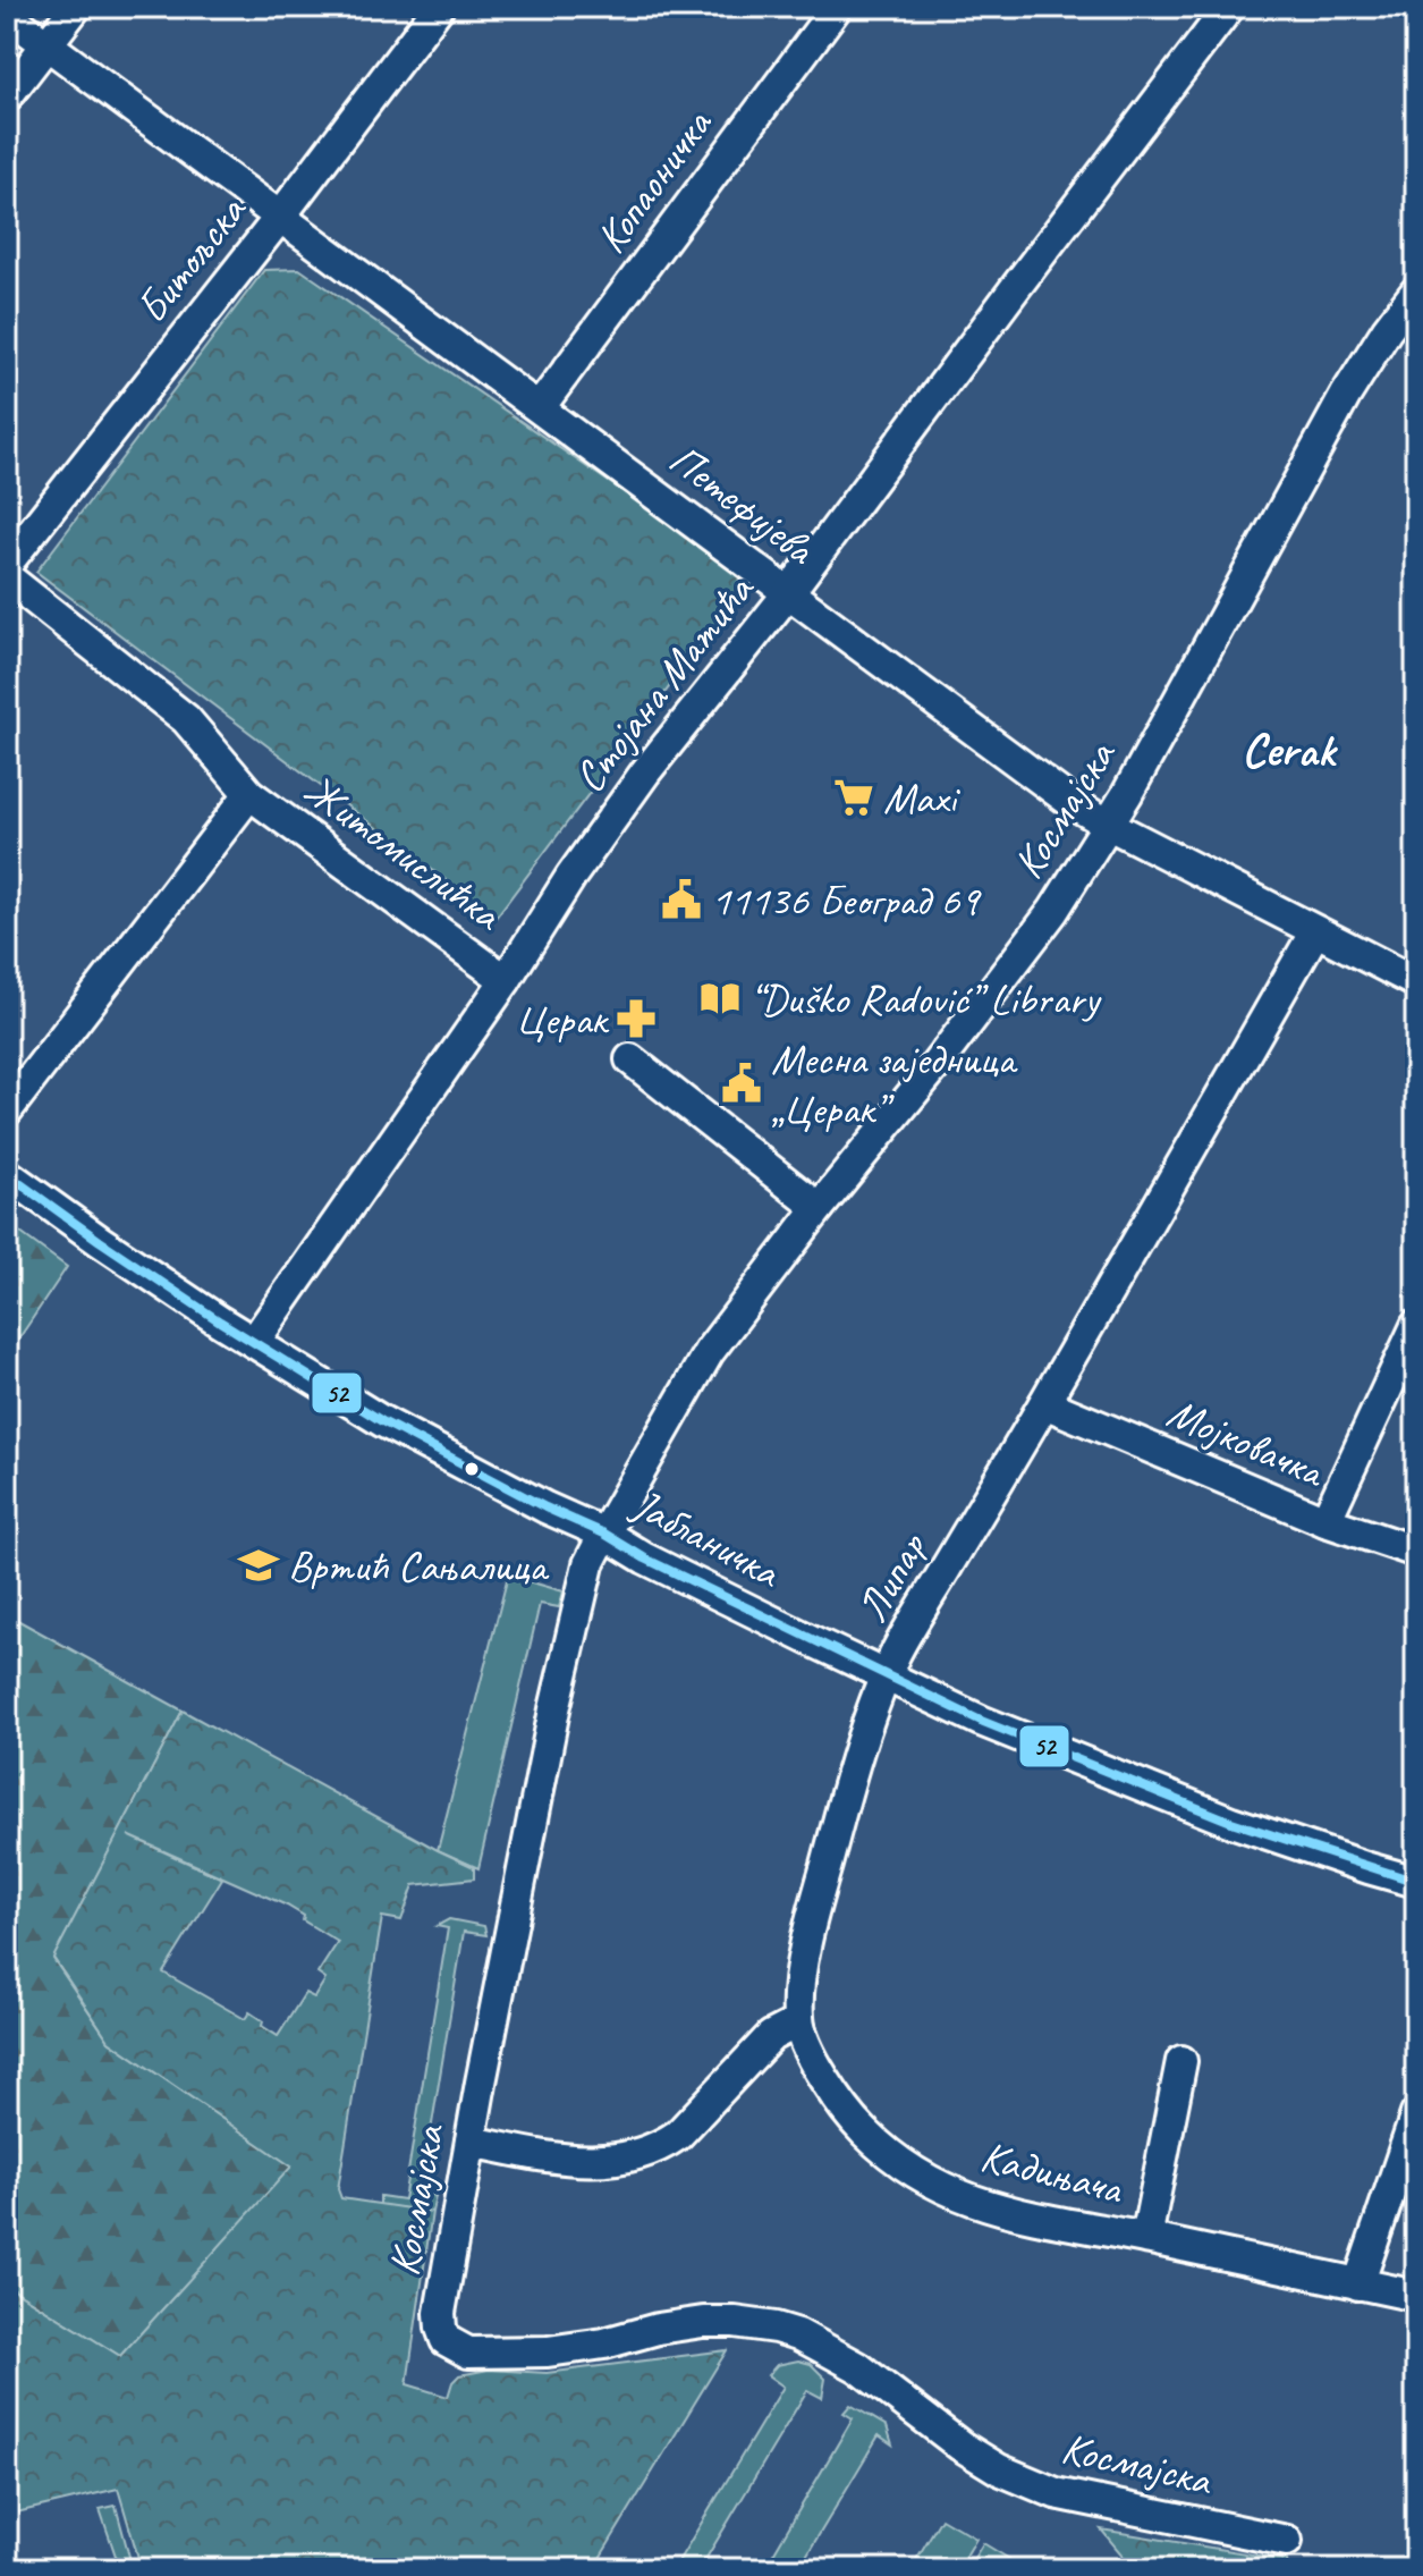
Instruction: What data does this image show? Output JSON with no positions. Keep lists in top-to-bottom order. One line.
{"streets":{"street":["Копаоничка","Битољска","Петефијева","Стојана Матића","Космајска","Житомислићка","Мојковачка","Јабланичка","Липар","Кадињача"]},"crossings":[["Копаоничка","Петефијева"],["Битољска","Петефијева"],["Петефијева","Стојана Матића"],["Петефијева","Космајска"],["Петефијева","Липар"],["Стојана Матића","Житомислићка"],["Стојана Матића","Јабланичка"],["Космајска","Јабланичка"],["Мојковачка","Липар"],["Јабланичка","Липар"],["Липар","Кадињача"]],"districts":["Cerak"],"places":{"supermarket":["Maxi"],"public building":["11136 Београд 69","Месна заједница „Церак”"],"library":["“Duško Radović” Library"],"pharmacy":["Церак"],"school or university":["Вртић Сањалица"]},"lines":["transit line 52"]}
